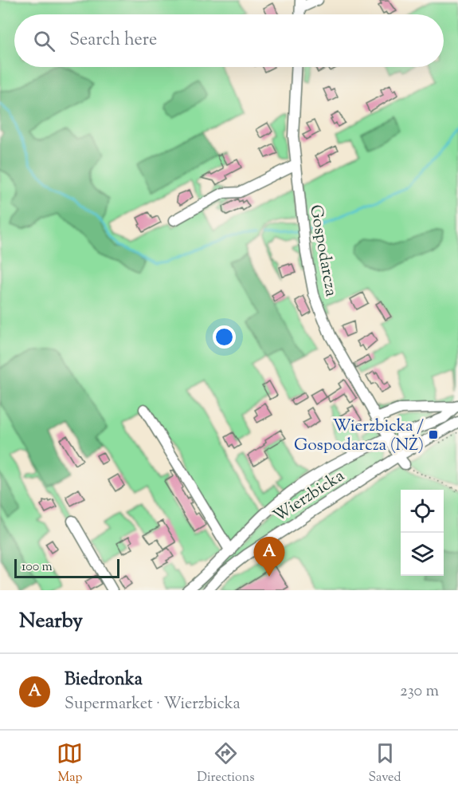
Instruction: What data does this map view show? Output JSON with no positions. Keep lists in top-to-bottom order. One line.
{"streets":{"street":["Gospodarcza","Wierzbicka"]},"crossings":[["Gospodarcza","Wierzbicka"]],"places":{"transit":["Wierzbicka / Gospodarcza (NŻ)"]},"scale_bar":"100 m","page":{"search":"Search here","pins":"A","scale":"100 m","heading":"Nearby","list":[{"mark":"A","name":"Biedronka","note":"Supermarket · Wierzbicka","value":"230 m"}],"nav":["Map","Directions","Saved"]}}
